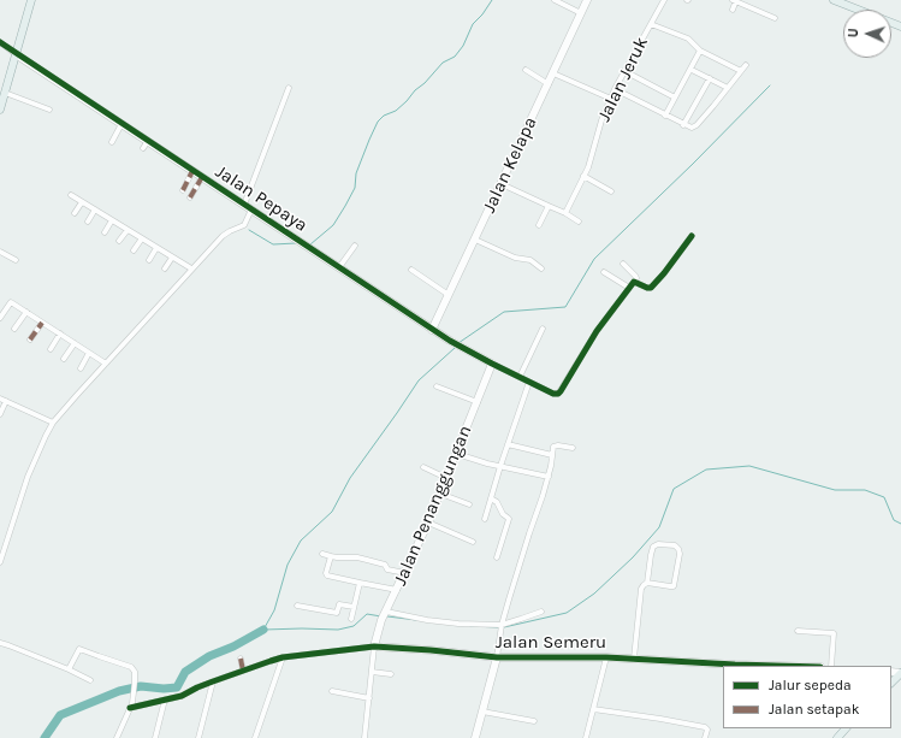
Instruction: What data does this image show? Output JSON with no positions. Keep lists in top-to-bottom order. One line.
{"streets":{"street":["Jalan Jeruk","Jalan Kelapa","Jalan Pepaya","Jalan Penanggungan","Jalan Semeru"]},"crossings":[["Jalan Kelapa","Jalan Pepaya"],["Jalan Pepaya","Jalan Penanggungan"],["Jalan Penanggungan","Jalan Semeru"]],"legend":["Jalur sepeda","Jalan setapak"],"north":"left"}
